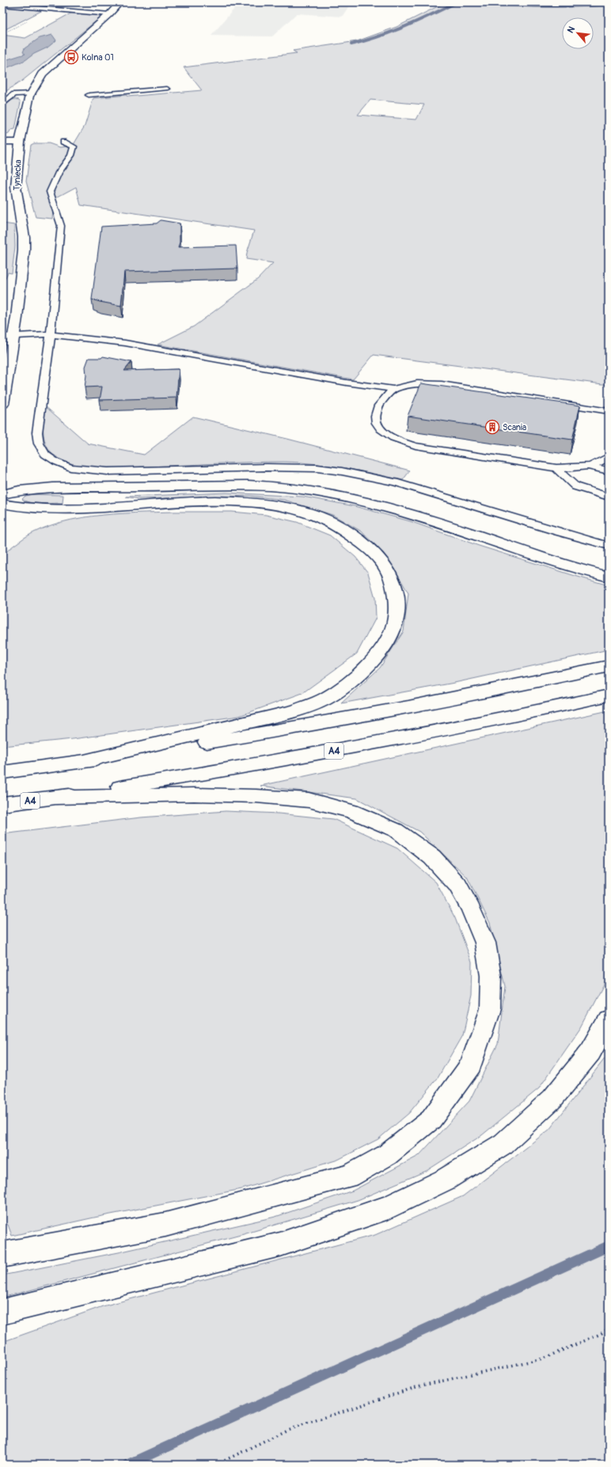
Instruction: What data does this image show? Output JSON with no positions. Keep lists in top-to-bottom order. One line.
{"streets":{"main road":["Tyniecka","A4"]},"places":{"bus stop":["Kolna 01"],"building":["Scania"]},"north":"top left"}
